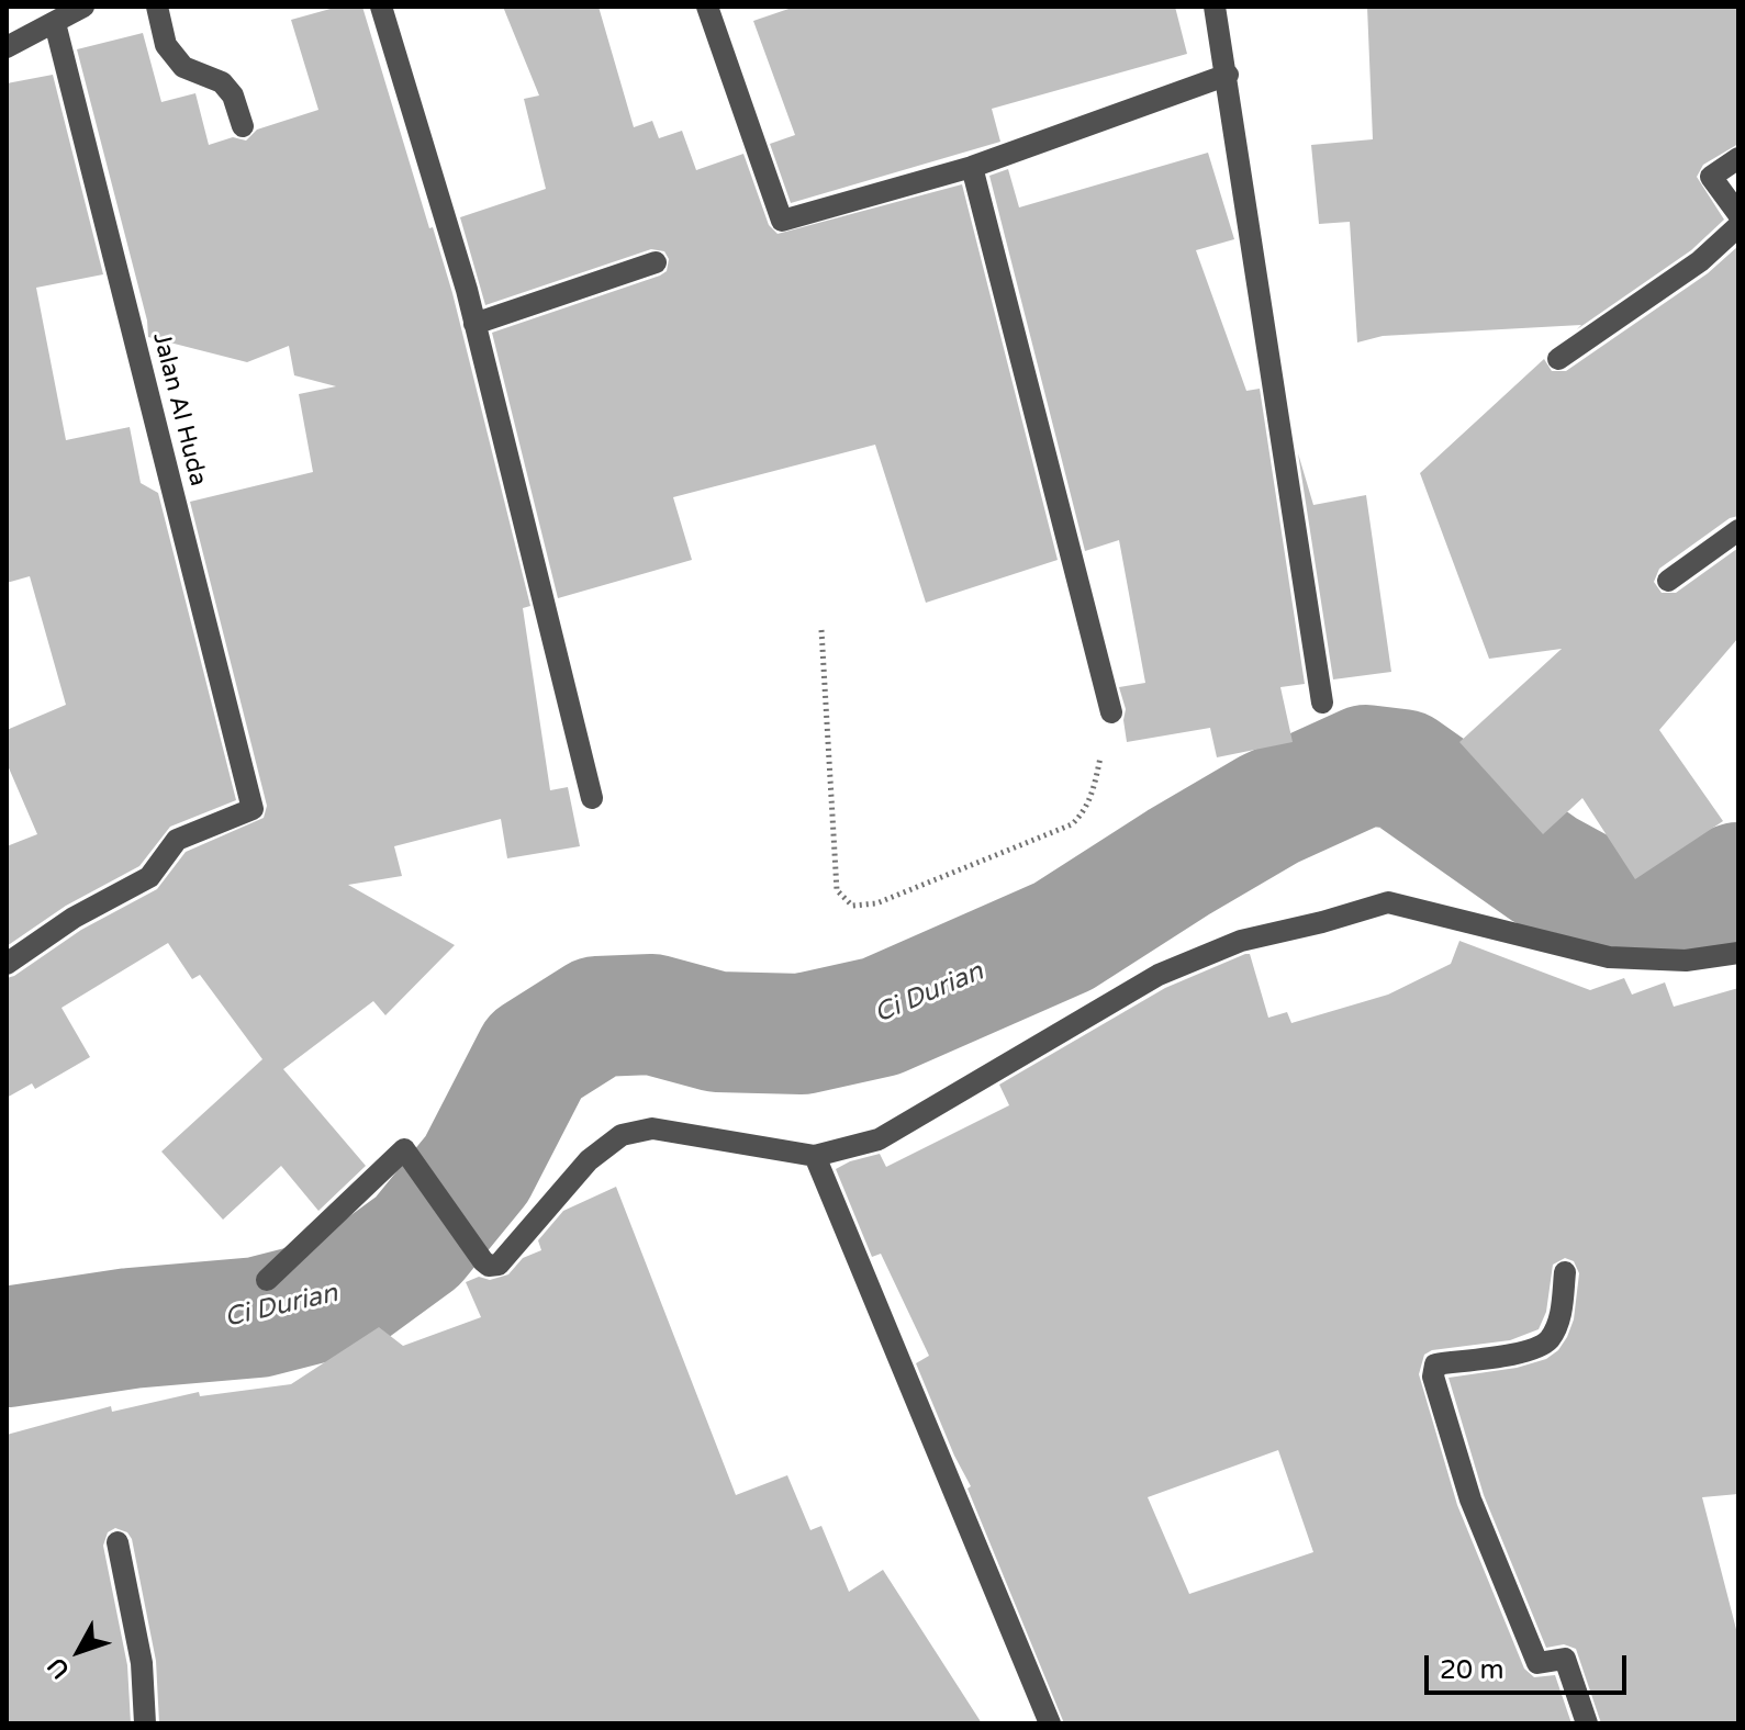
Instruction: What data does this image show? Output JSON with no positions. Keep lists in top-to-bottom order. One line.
{"streets":{"street":["Jalan Al Huda"]},"water":["Ci Durian"],"scale_bar":"20 m","north":"bottom left"}
